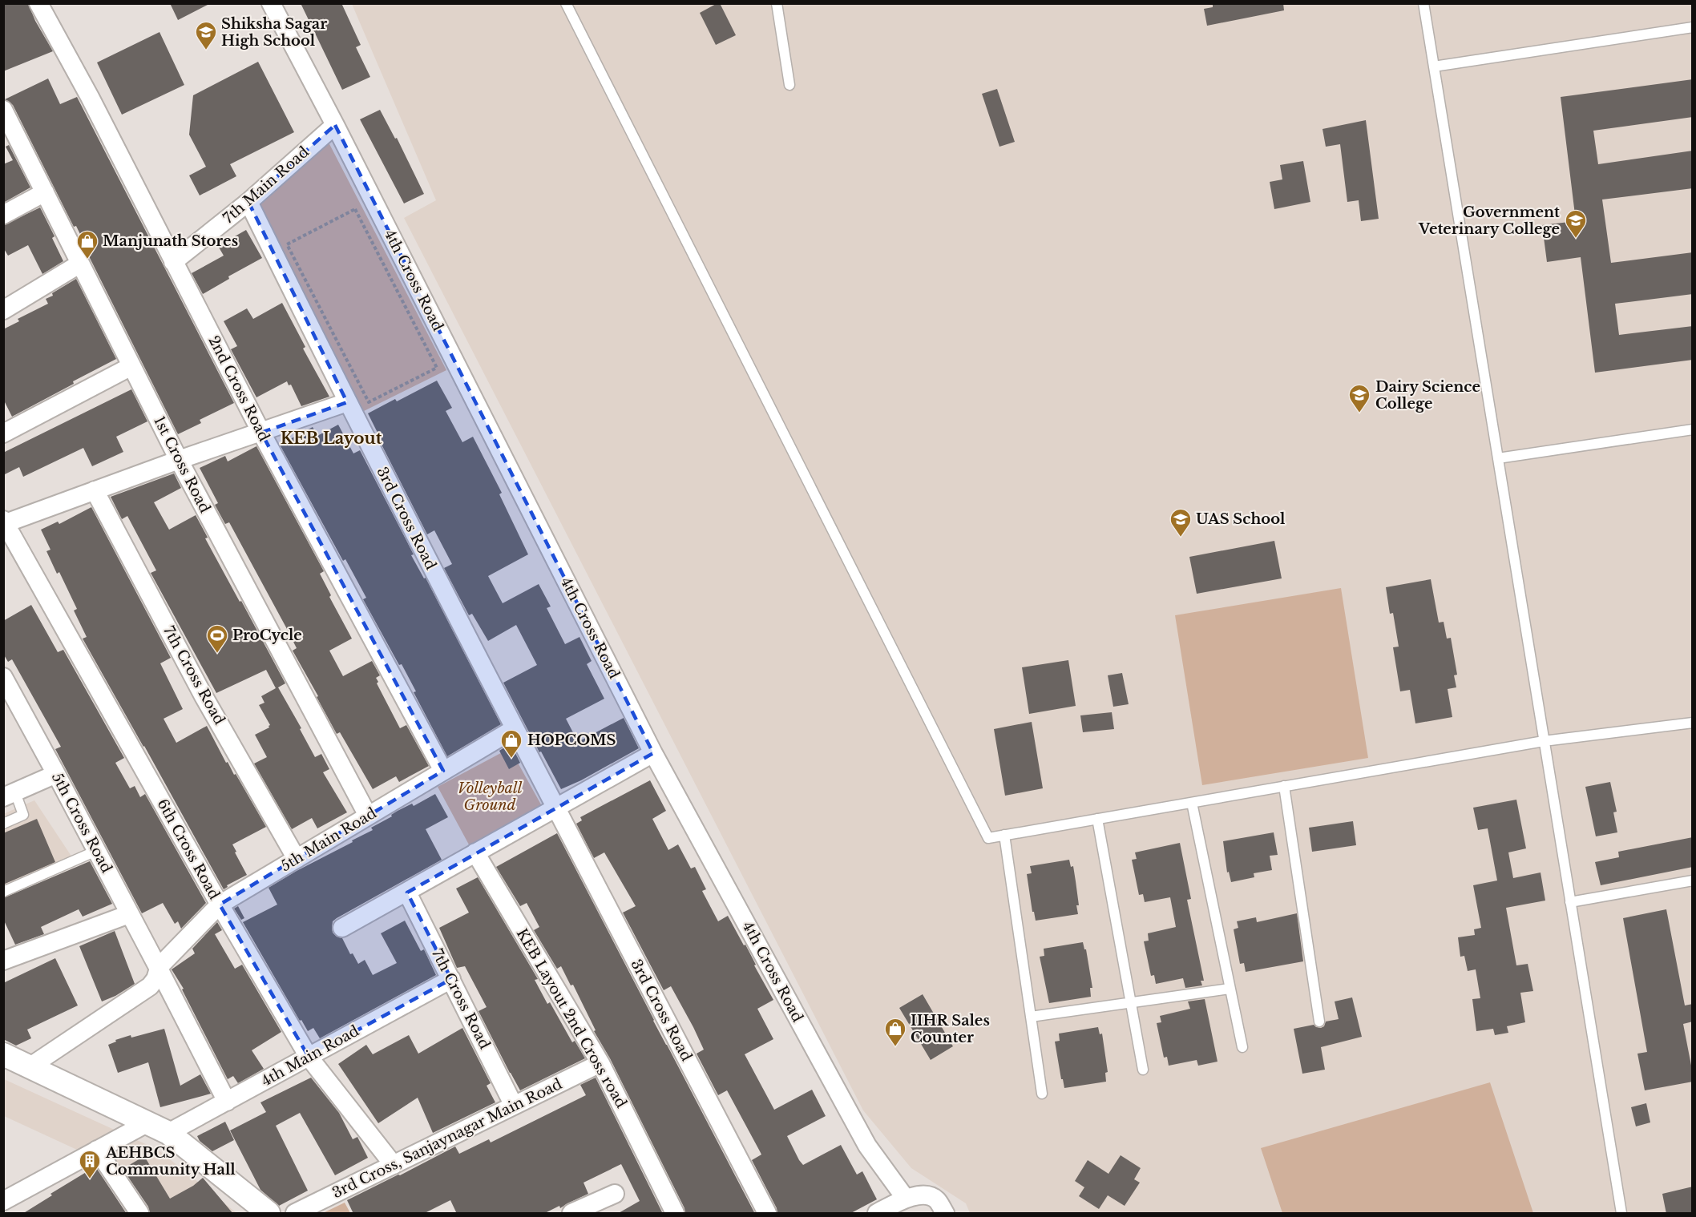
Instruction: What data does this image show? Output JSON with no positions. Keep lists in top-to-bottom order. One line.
{"streets":{"street":["7th Main Road","4th Cross Road","2nd Cross Road","1st Cross Road","3rd Cross Road","7th Cross Road","5th Cross Road","5th Main Road","6th Cross Road","KEB Layout 2nd Cross road","4th Main Road","3rd Cross, Sanjaynagar Main Road"]},"crossings":[["7th Main Road","4th Cross Road"],["7th Main Road","2nd Cross Road"],["7th Main Road","3rd Cross Road"],["2nd Cross Road","5th Main Road"],["1st Cross Road","5th Main Road"],["3rd Cross Road","5th Main Road"],["7th Cross Road","5th Main Road"],["7th Cross Road","4th Main Road"],["7th Cross Road","3rd Cross, Sanjaynagar Main Road"],["5th Cross Road","5th Main Road"],["5th Cross Road","4th Main Road"],["5th Main Road","6th Cross Road"],["6th Cross Road","4th Main Road"],["6th Cross Road","3rd Cross, Sanjaynagar Main Road"],["KEB Layout 2nd Cross road","3rd Cross, Sanjaynagar Main Road"]],"districts":["KEB Layout"],"parks":["Volleyball Ground"],"places":{"school or university":["Shiksha Sagar High School","Government Veterinary College","Dairy Science College","UAS School"],"shop":["Manjunath Stores","HOPCOMS","IIHR Sales Counter"],"sports":["ProCycle"],"building":["AEHBCS Community Hall"]}}
